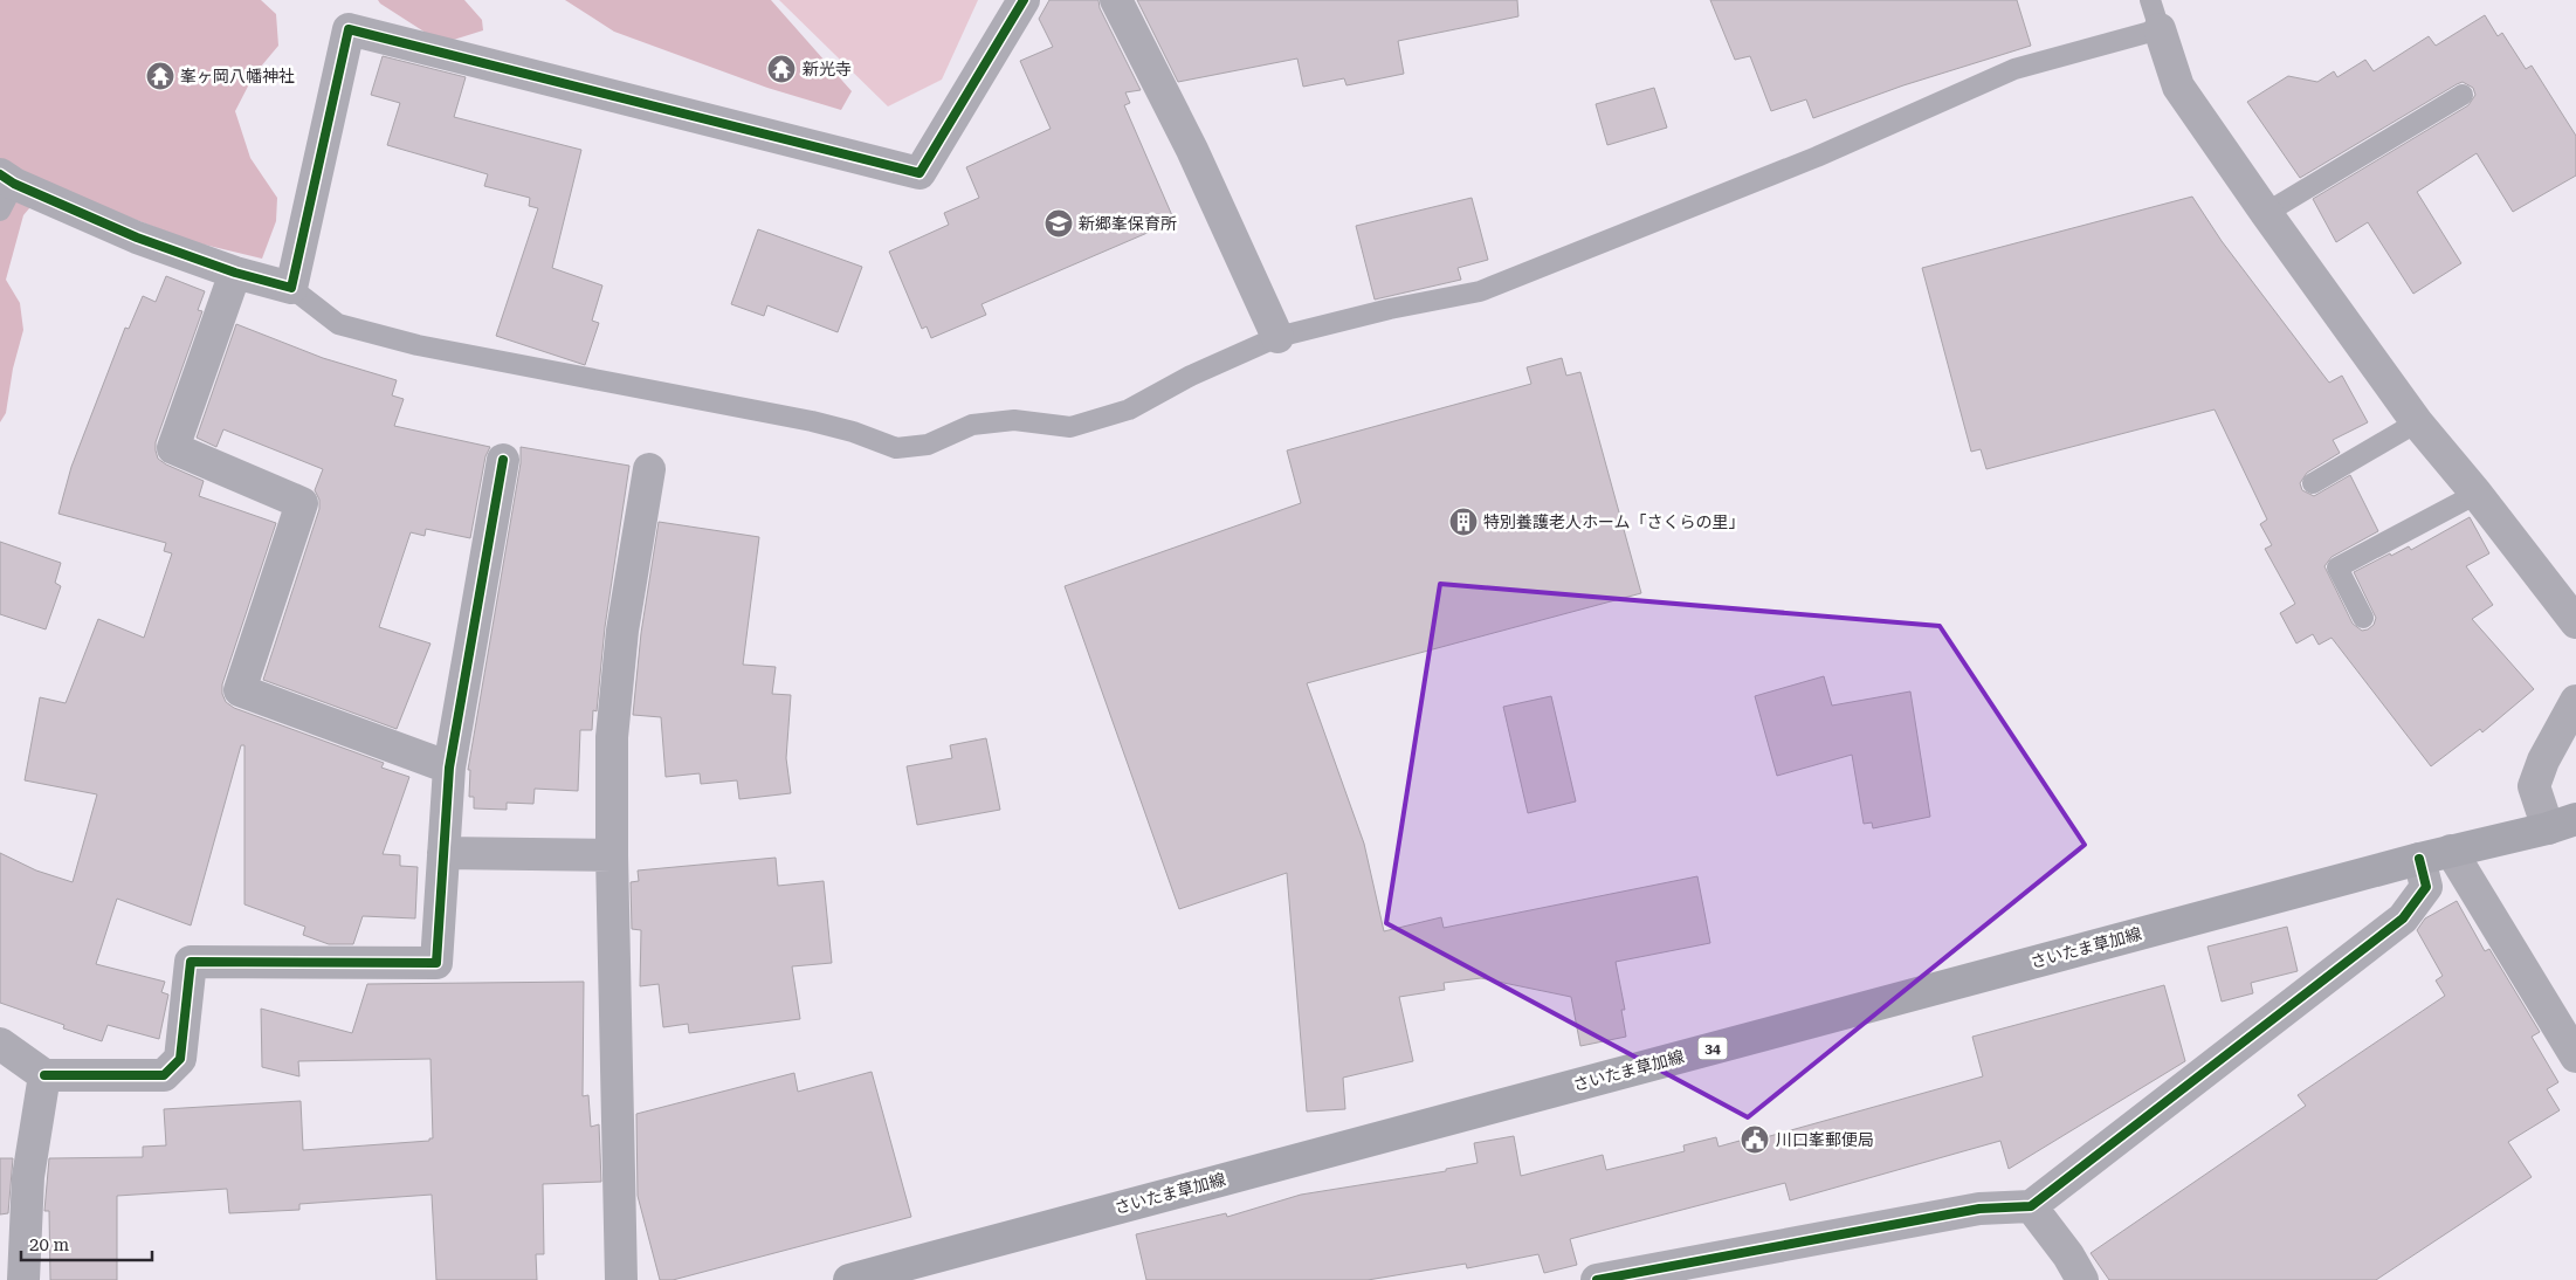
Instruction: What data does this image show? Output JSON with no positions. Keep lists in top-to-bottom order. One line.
{"streets":{"main road":["さいたま草加線","34"]},"places":{"temple":["新光寺","峯ヶ岡八幡神社"],"school or university":["新郷峯保育所"],"building":["特別養護老人ホーム「さくらの里」"],"public building":["川口峯郵便局"]},"scale_bar":"20 m"}
